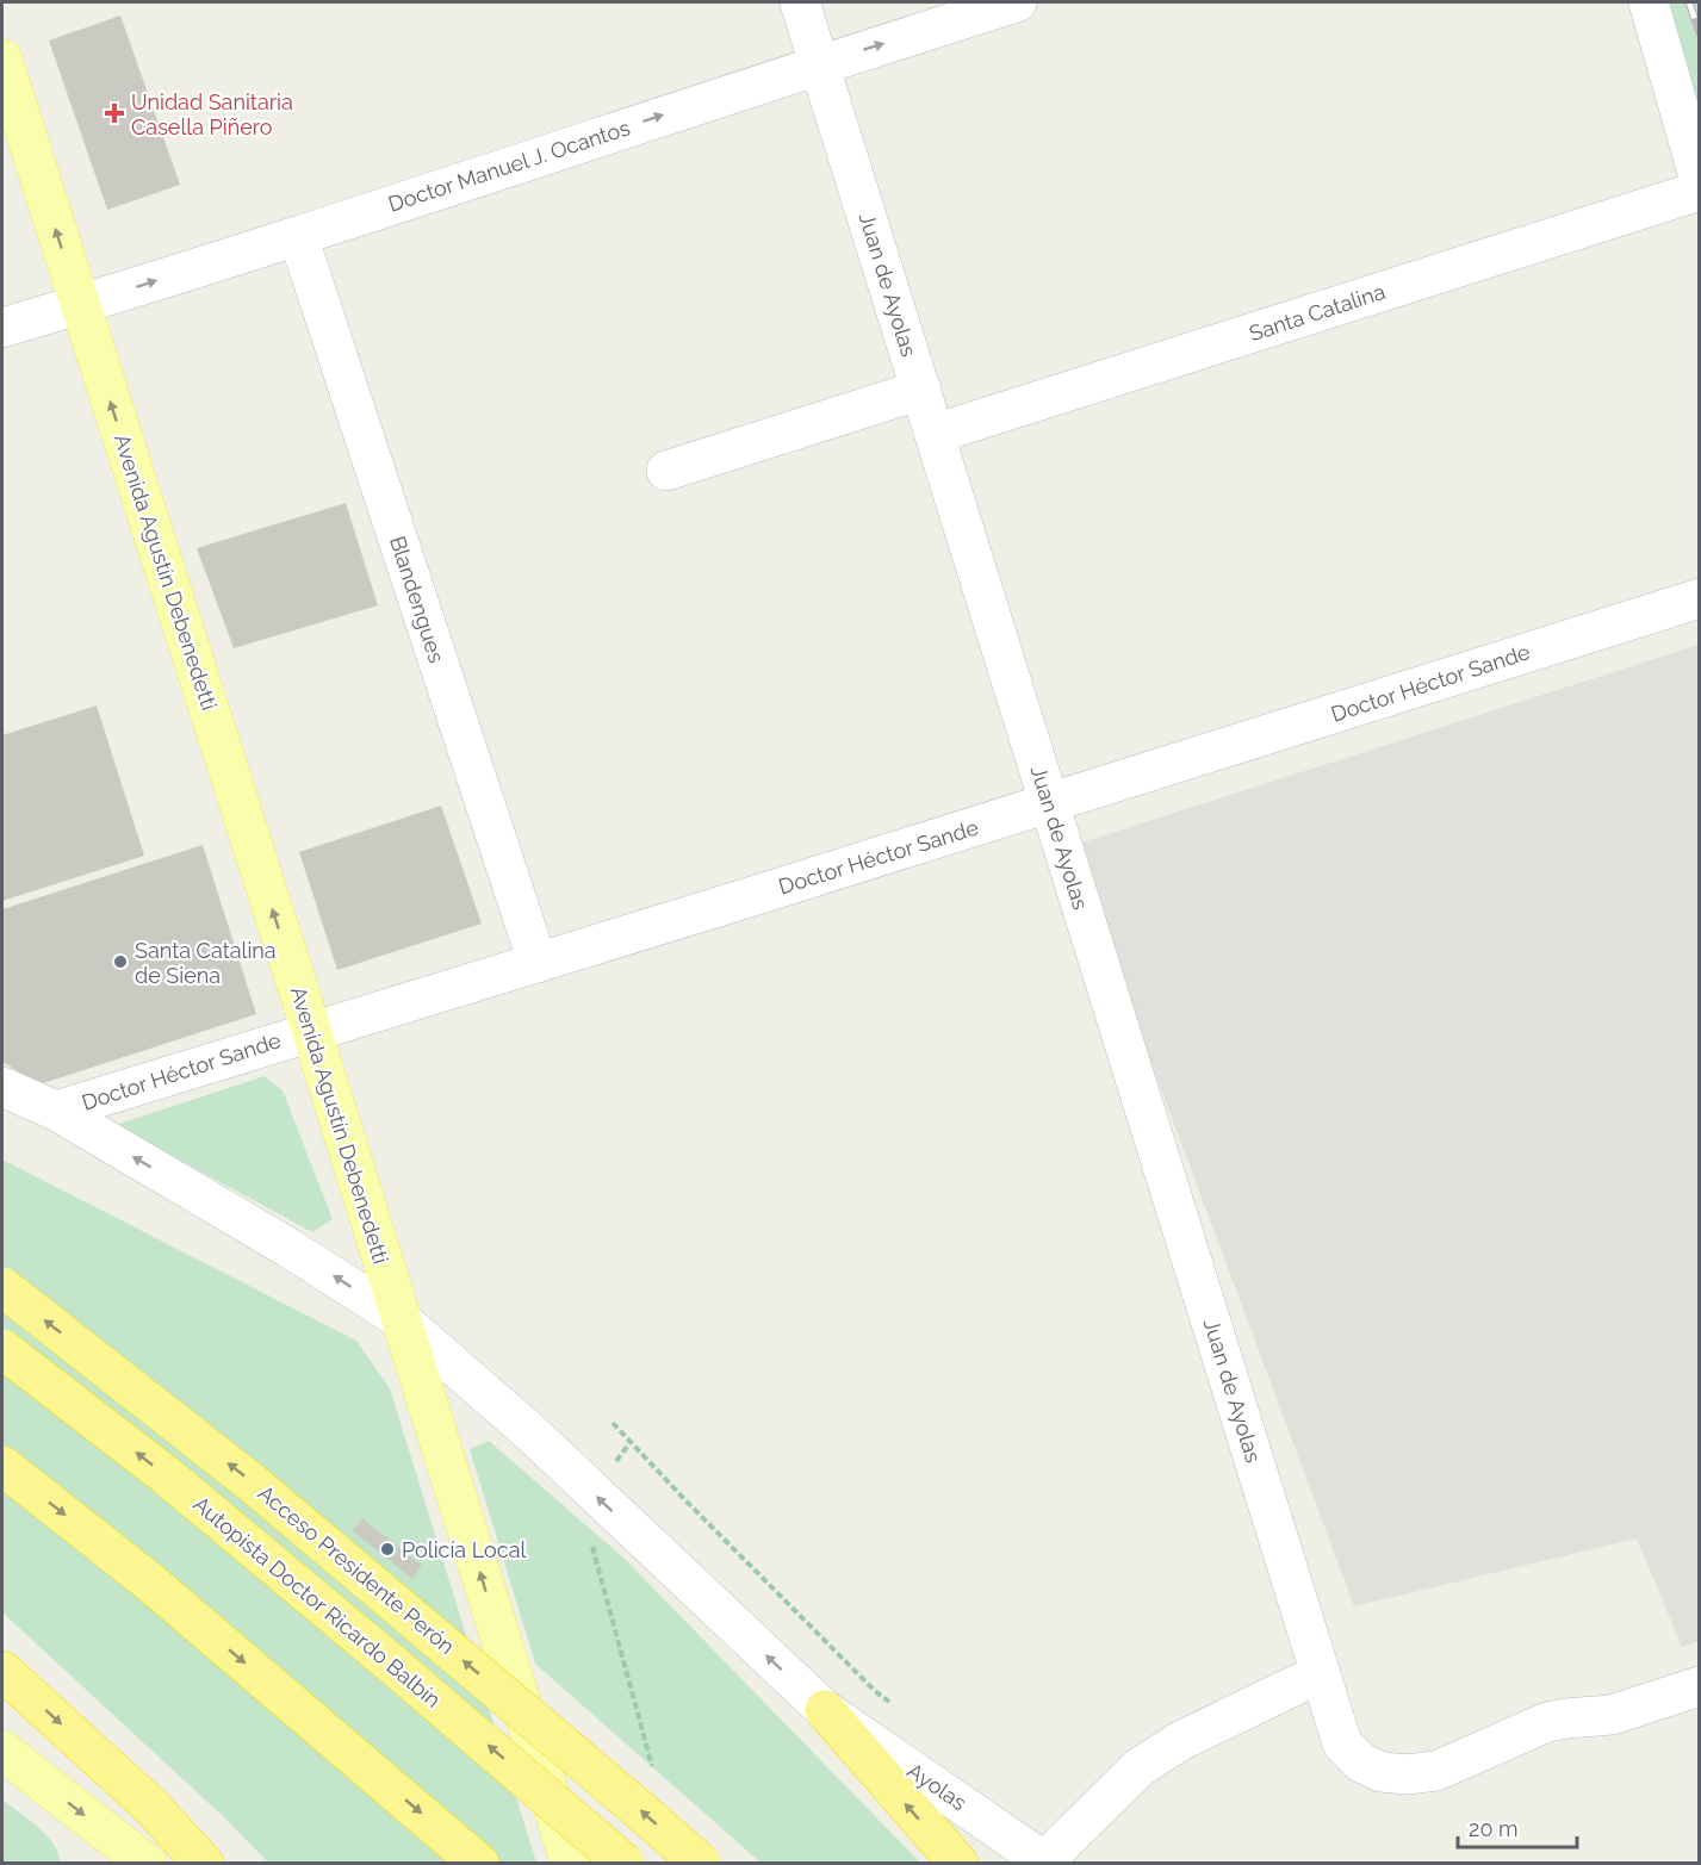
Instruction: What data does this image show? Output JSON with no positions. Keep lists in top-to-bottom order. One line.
{"streets":{"highway":["Acceso Presidente Perón","Autopista Doctor Ricardo Balbín"],"main road":["Avenida Agustín Debenedetti"],"street":["Doctor Manuel J. Ocantos","Juan de Ayolas","Santa Catalina","Blandengues","Doctor Héctor Sande","Ayolas"]},"crossings":[["Doctor Manuel J. Ocantos","Juan de Ayolas"],["Doctor Manuel J. Ocantos","Avenida Agustín Debenedetti"],["Doctor Manuel J. Ocantos","Blandengues"],["Juan de Ayolas","Santa Catalina"],["Juan de Ayolas","Doctor Héctor Sande"],["Avenida Agustín Debenedetti","Doctor Héctor Sande"],["Avenida Agustín Debenedetti","Ayolas"],["Blandengues","Doctor Héctor Sande"],["Doctor Héctor Sande","Ayolas"]],"one_way":["Doctor Manuel J. Ocantos","Avenida Agustín Debenedetti","Ayolas"],"places":{"health":["Unidad Sanitaria Casella Piñero"],"other":["Santa Catalina de Siena","Policía Local"]},"scale_bar":"20 m"}
